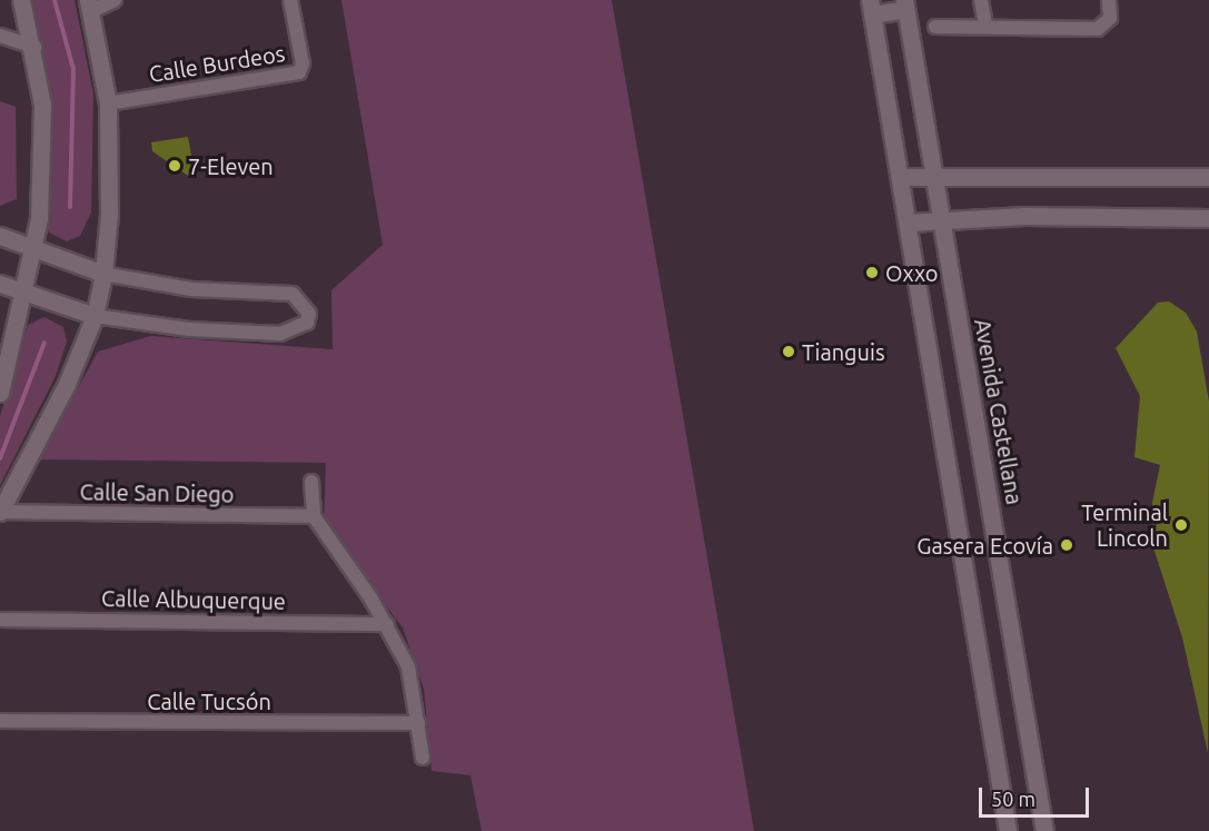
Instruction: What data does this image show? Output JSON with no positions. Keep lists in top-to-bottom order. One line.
{"streets":{"street":["Calle Burdeos","Avenida Castellana","Calle San Diego","Calle Albuquerque","Calle Tucsón"]},"places":["7-Eleven","Oxxo","Tianguis","Terminal Lincoln","Gasera Ecovía"],"scale_bar":"50 m"}
